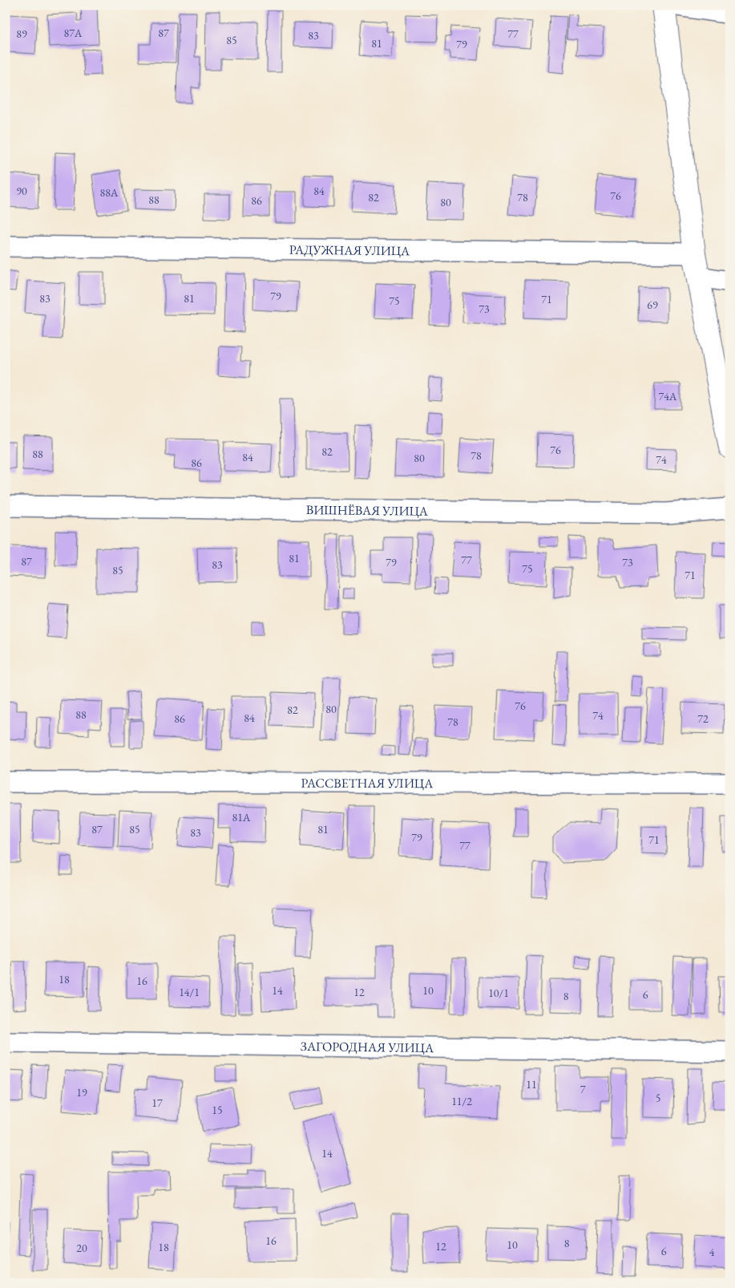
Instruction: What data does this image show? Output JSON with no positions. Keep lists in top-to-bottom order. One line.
{"streets":{"street":["РАДУЖНАЯ УЛИЦА","ВИШНЁВАЯ УЛИЦА","РАССВЕТНАЯ УЛИЦА","ЗАГОРОДНАЯ УЛИЦА"]},"house_numbers":["87А","87","89","77","83","85","81","79","90","84","88А","76","82","78","88","86","80","79","83","81","71","75","69","73","74А","76","82","88","78","84","80","74","86","81","77","87","79","73","83","75","85","71","76","80","82","88","74","84","86","72","78","81А","87","85","81","83","79","71","77","18","16","14","10","14/1","12","10/1","6","8","11","7","19","5","11/2","17","15","14","16","8","10","12","18","20","6","4"]}
